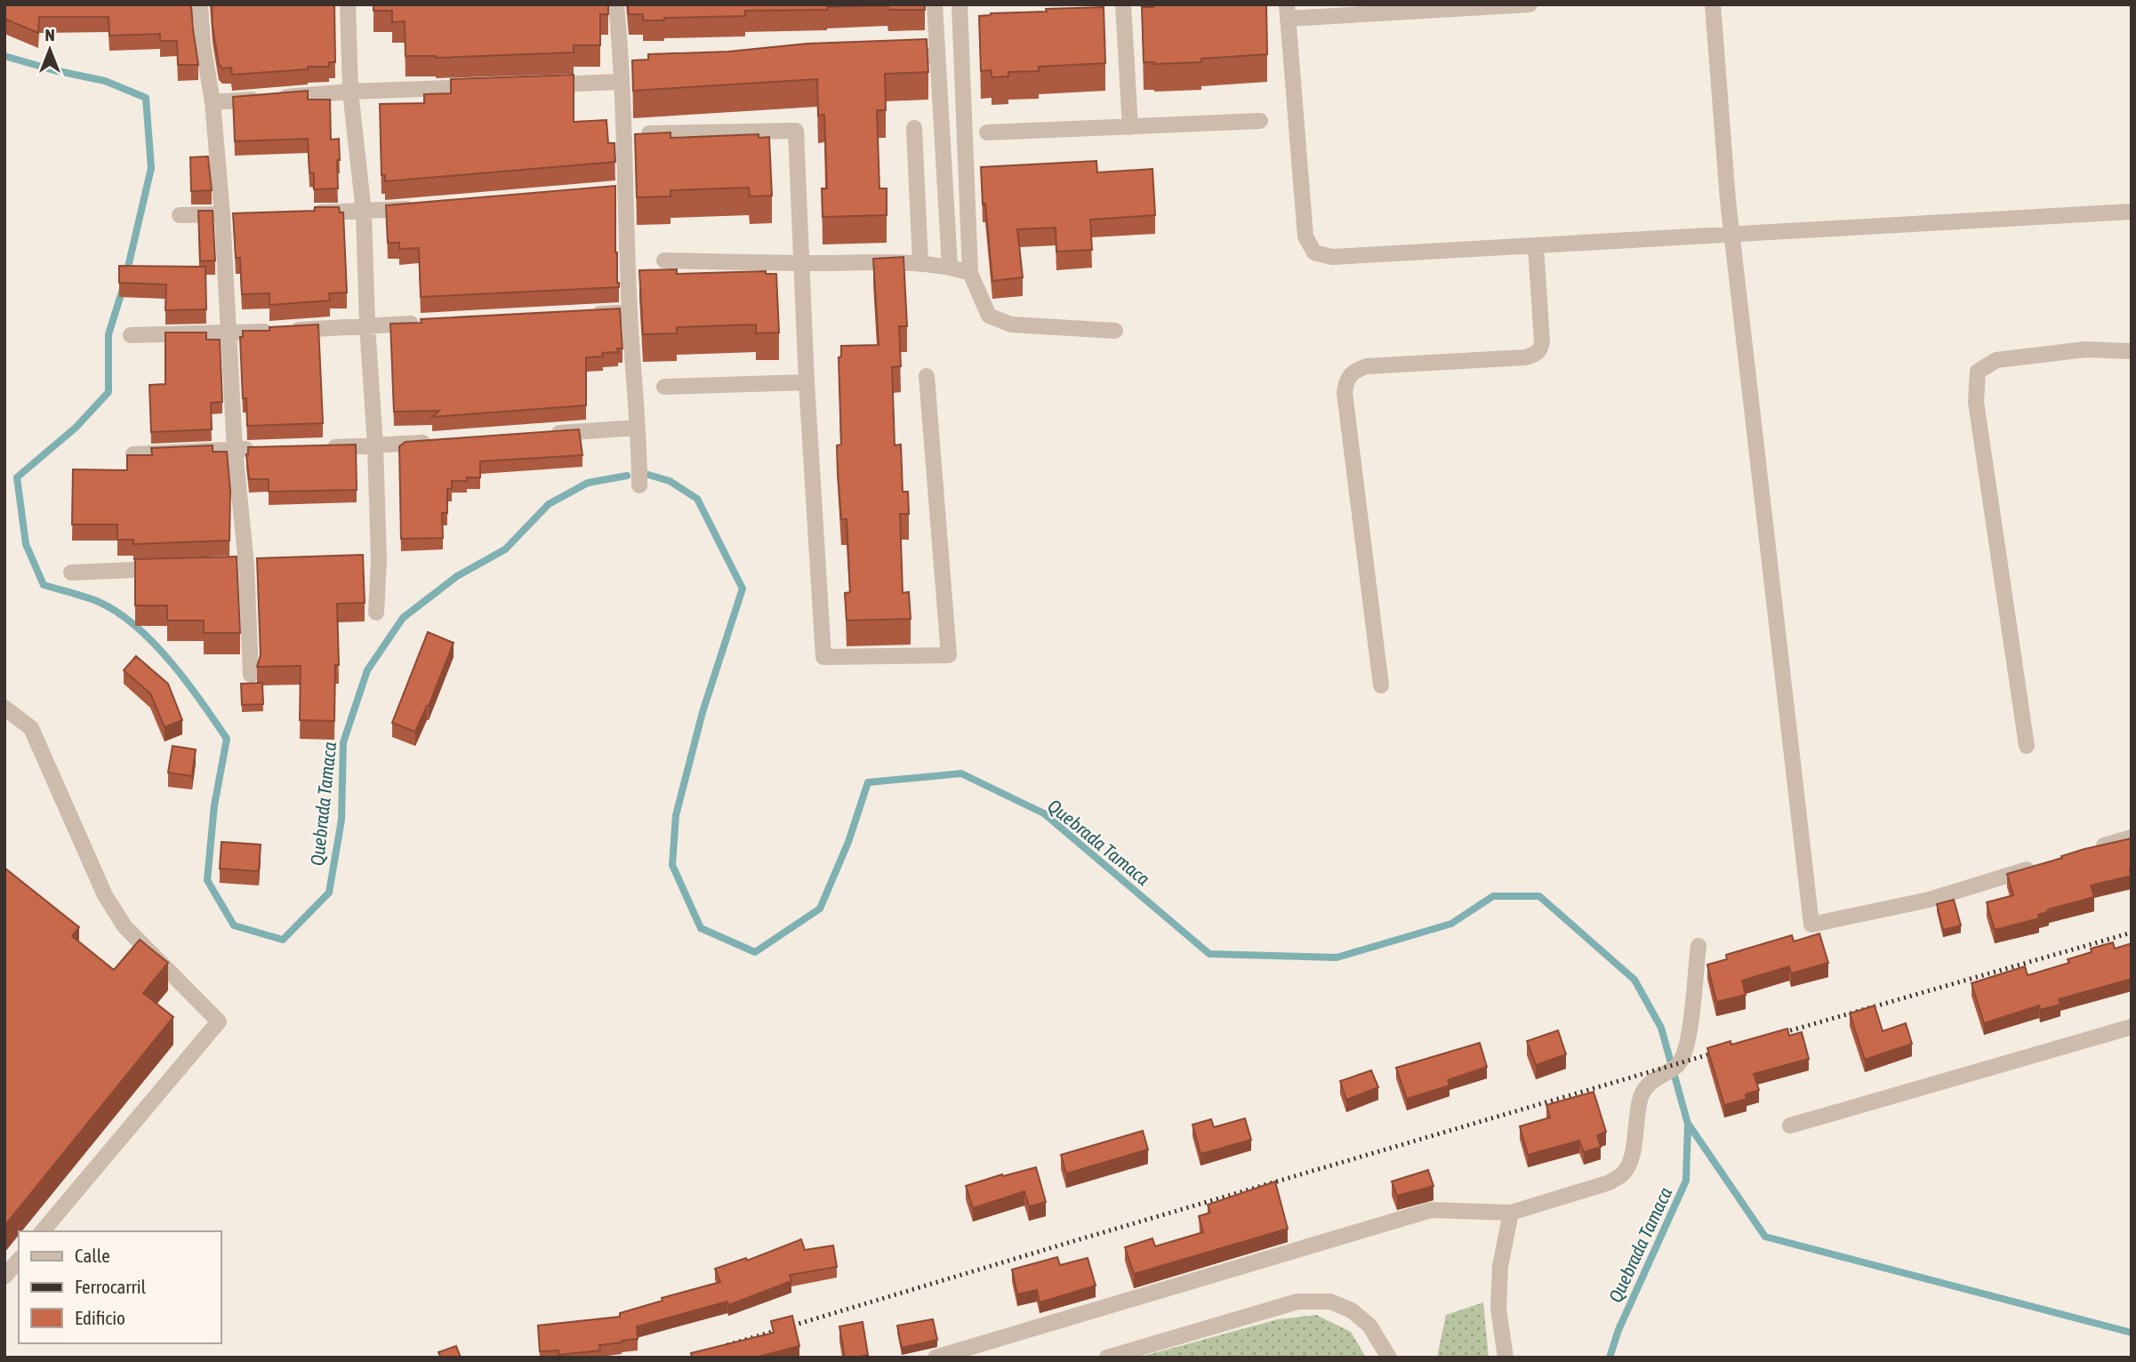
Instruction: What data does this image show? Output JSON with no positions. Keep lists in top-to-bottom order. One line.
{"water":["Quebrada Tamaca"],"legend":["Calle","Ferrocarril","Edificio"],"north":"top"}
